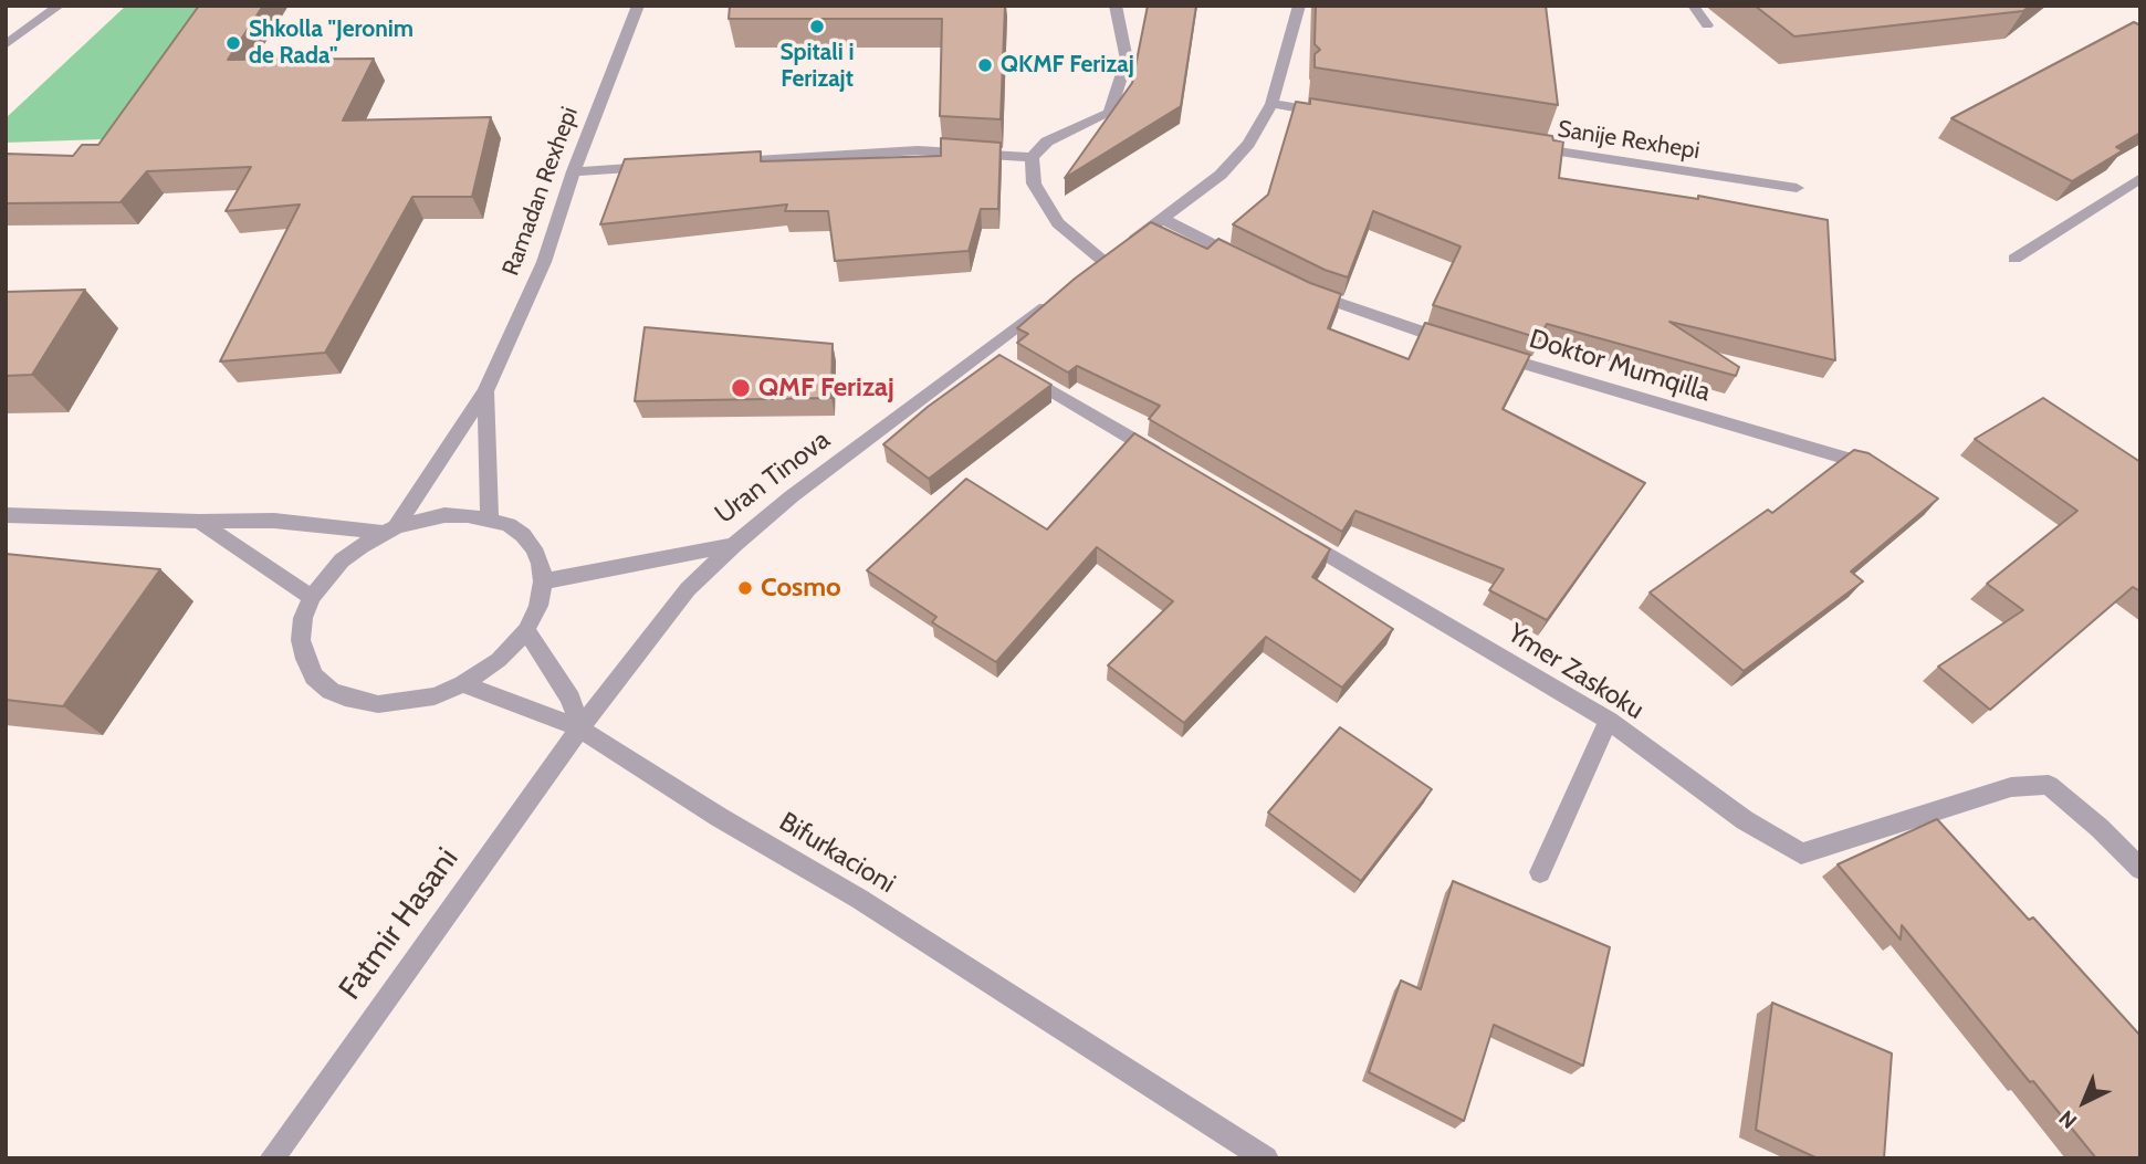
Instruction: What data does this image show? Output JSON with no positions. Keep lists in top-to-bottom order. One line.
{"streets":{"street":["Sanije Rexhepi","Ramadan Rexhepi","Doktor Mumqilla","Uran Tinova","Ymer Zaskoku","Bifurkacioni","Fatmir Hasani"]},"crossings":[["Ramadan Rexhepi","Uran Tinova"],["Ramadan Rexhepi","Bifurkacioni"],["Uran Tinova","Bifurkacioni"],["Bifurkacioni","Fatmir Hasani"]],"places":["Spitali i Ferizajt","Shkolla \"Jeronim de Rada\"","QKMF Ferizaj","QMF Ferizaj","Cosmo"],"north":"bottom left"}
